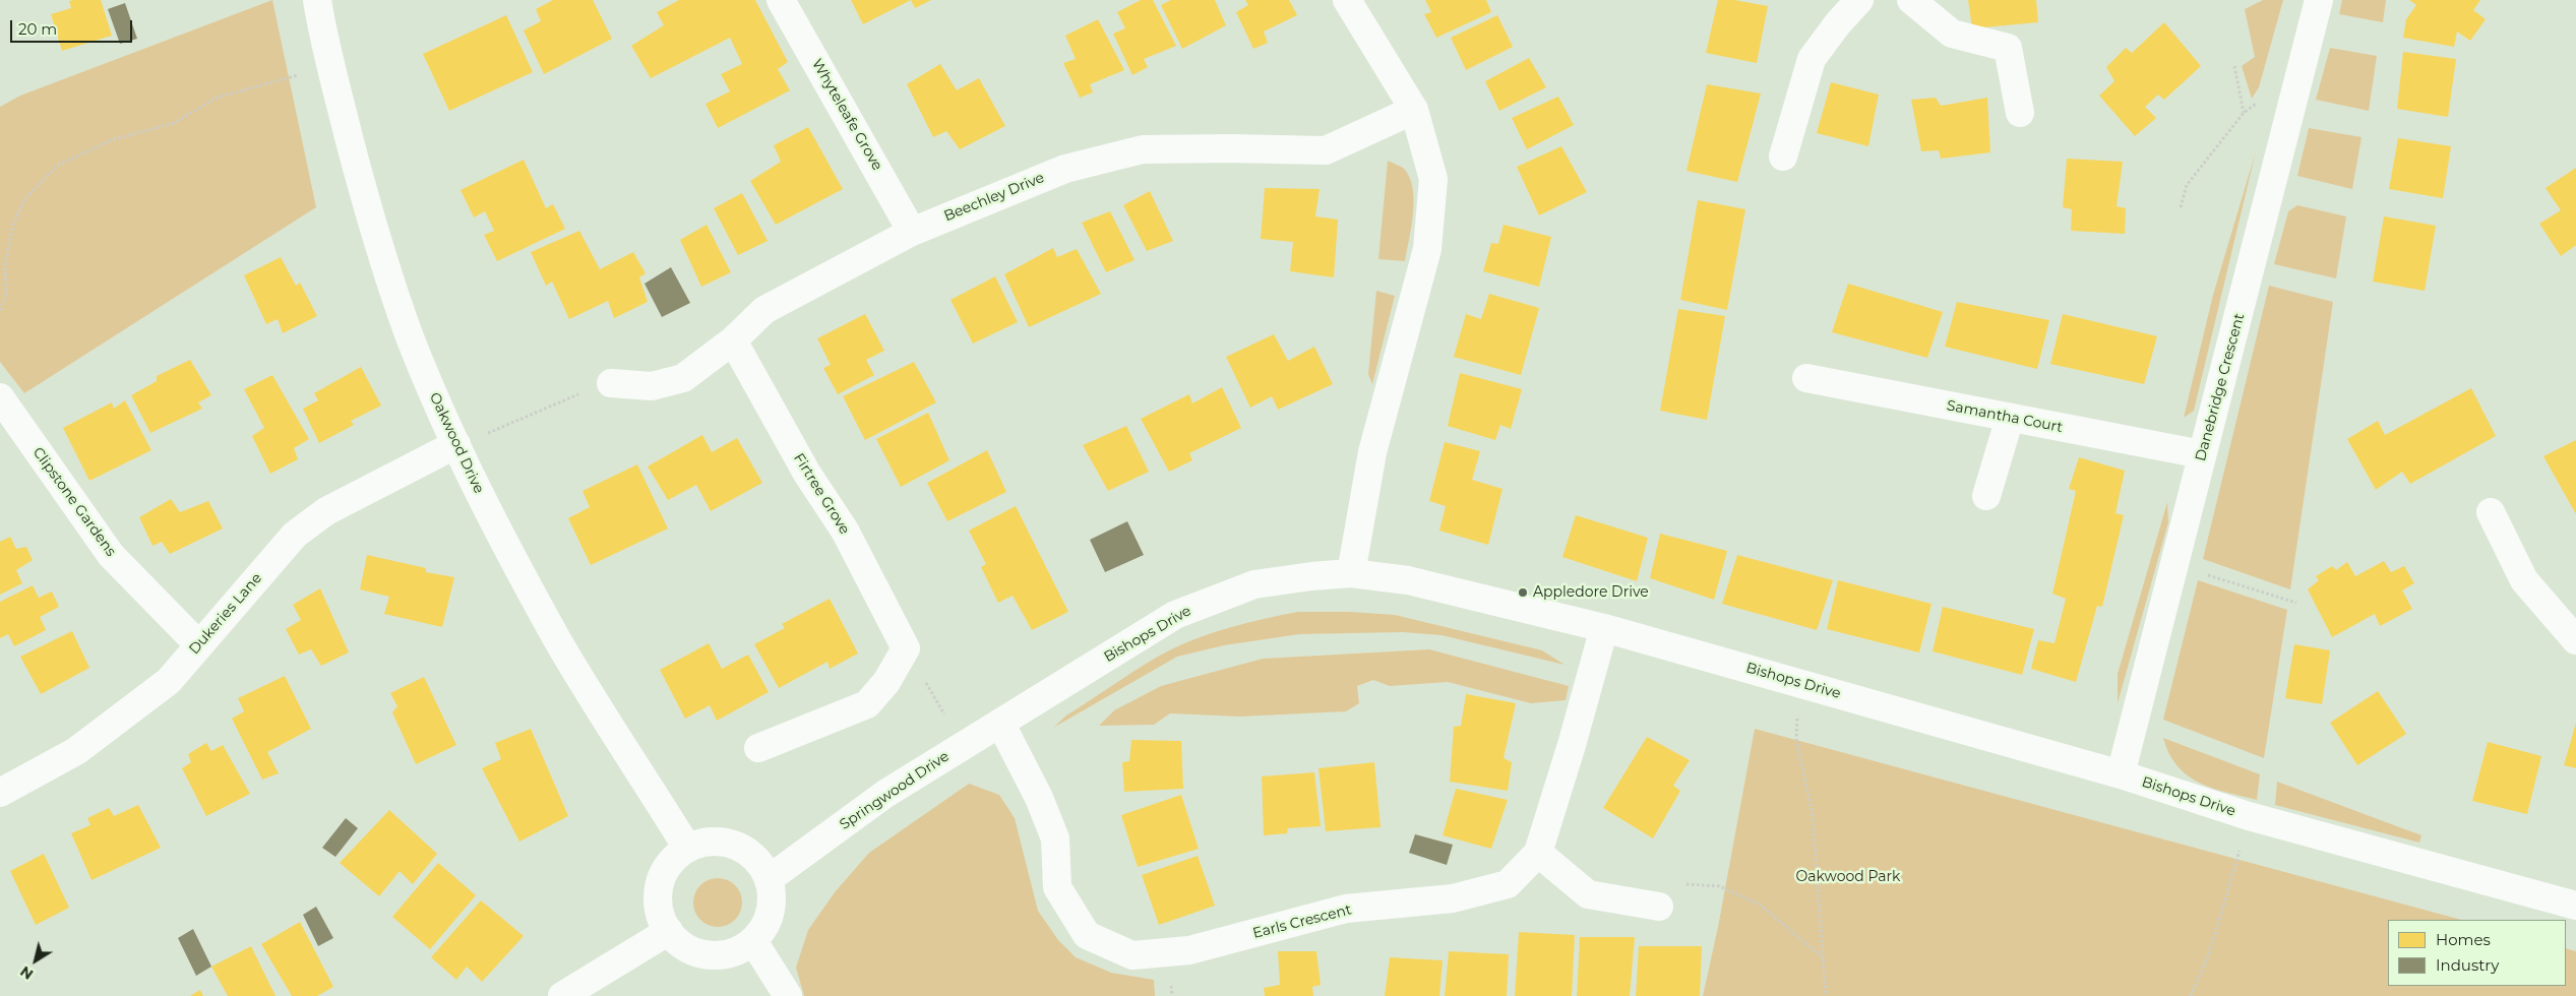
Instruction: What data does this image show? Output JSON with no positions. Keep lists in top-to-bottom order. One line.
{"streets":{"street":["Whyteleafe Grove","Beechley Drive","Danebridge Crescent","Samantha Court","Oakwood Drive","Firtree Grove","Clipstone Gardens","Dukeries Lane","Bishops Drive","Springwood Drive","Earls Crescent"]},"crossings":[["Whyteleafe Grove","Beechley Drive"],["Beechley Drive","Firtree Grove"],["Danebridge Crescent","Samantha Court"],["Danebridge Crescent","Bishops Drive"],["Oakwood Drive","Dukeries Lane"],["Oakwood Drive","Springwood Drive"],["Clipstone Gardens","Dukeries Lane"],["Bishops Drive","Springwood Drive"],["Bishops Drive","Earls Crescent"],["Springwood Drive","Earls Crescent"]],"parks":["Oakwood Park"],"places":["Appledore Drive"],"legend":["Homes","Industry"],"scale_bar":"20 m","north":"bottom left"}
